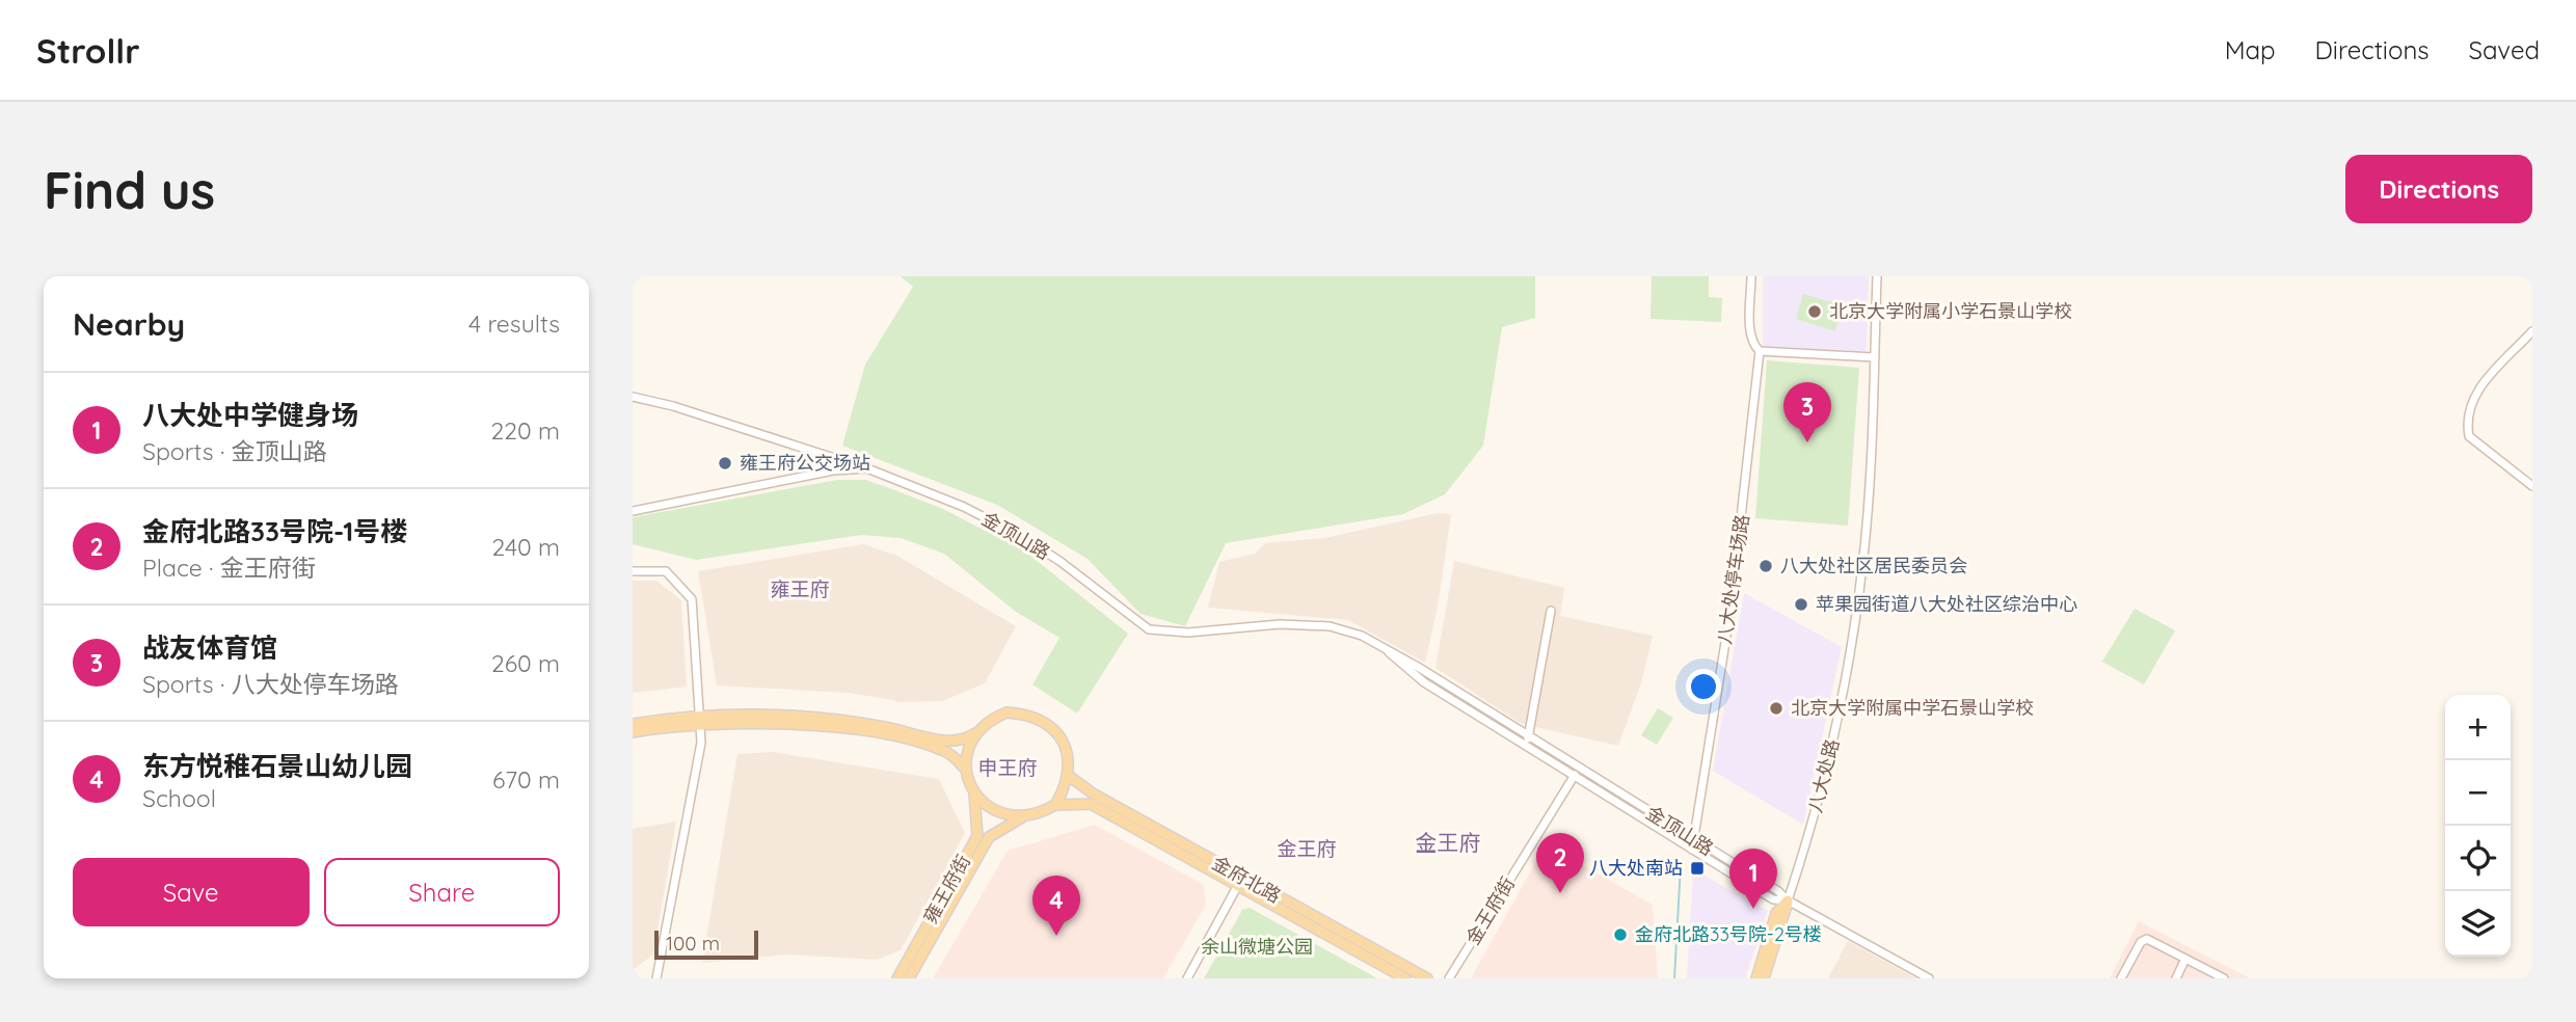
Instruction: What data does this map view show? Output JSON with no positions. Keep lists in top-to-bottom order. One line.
{"streets":{"main road":["金府北路","雍王府街"],"street":["金顶山路","八大处停车场路","八大处路","金王府街"]},"crossings":[["金顶山路","八大处停车场路"],["金顶山路","八大处路"],["金顶山路","金王府街"],["金府北路","雍王府街"]],"districts":["雍王府","申王府","金王府","金王府"],"parks":["余山微塘公园"],"places":{"other":["北京大学附属小学石景山学校","雍王府公交场站","八大处社区居民委员会","苹果园街道八大处社区综治中心","北京大学附属中学石景山学校","金府北路33号院-2号楼"],"transit":["八大处南站"]},"scale_bar":"100 m","page":{"header":"Strollr","nav":["Map","Directions","Saved"],"buttons":["Directions",["Save","Share"]],"title":"Find us","heading":["Nearby","4 results"],"list":[{"mark":"1","name":"八大处中学健身场","note":"Sports · 金顶山路","value":"220 m"},{"mark":"2","name":"金府北路33号院-1号楼","note":"Place · 金王府街","value":"240 m"},{"mark":"3","name":"战友体育馆","note":"Sports · 八大处停车场路","value":"260 m"},{"mark":"4","name":"东方悦稚石景山幼儿园","note":"School","value":"670 m"}],"pins":["3","2","1","4"],"map_buttons":["+","−"],"scale":"100 m"}}
